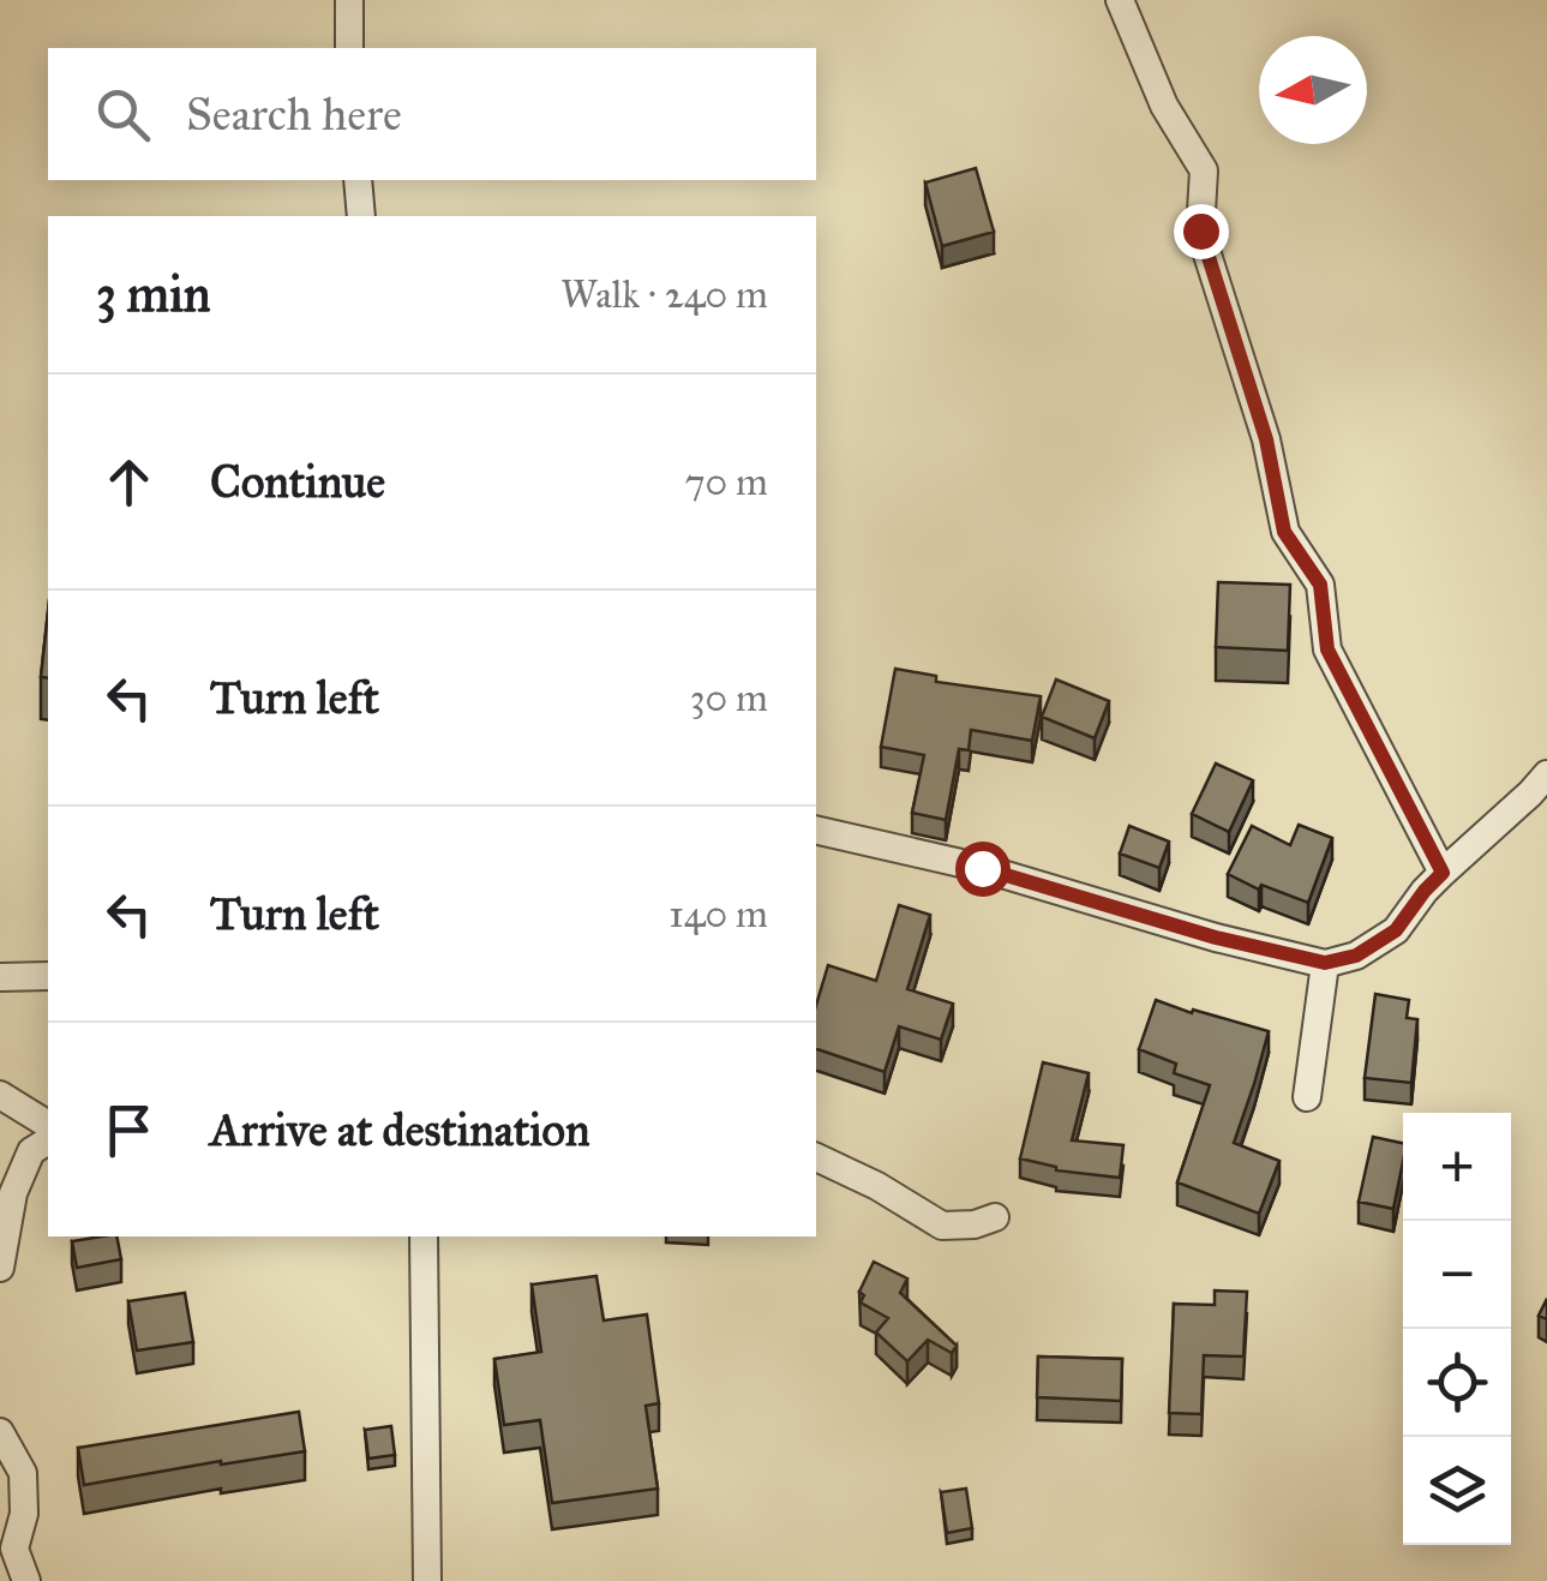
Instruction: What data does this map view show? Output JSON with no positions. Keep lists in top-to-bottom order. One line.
{"north":"left","page":{"search":"Search here","heading":["3 min","Walk · 240 m"],"list":[["Continue","70 m"],["Turn left","30 m"],["Turn left","140 m"],"Arrive at destination"],"map_buttons":["+","−"]}}
